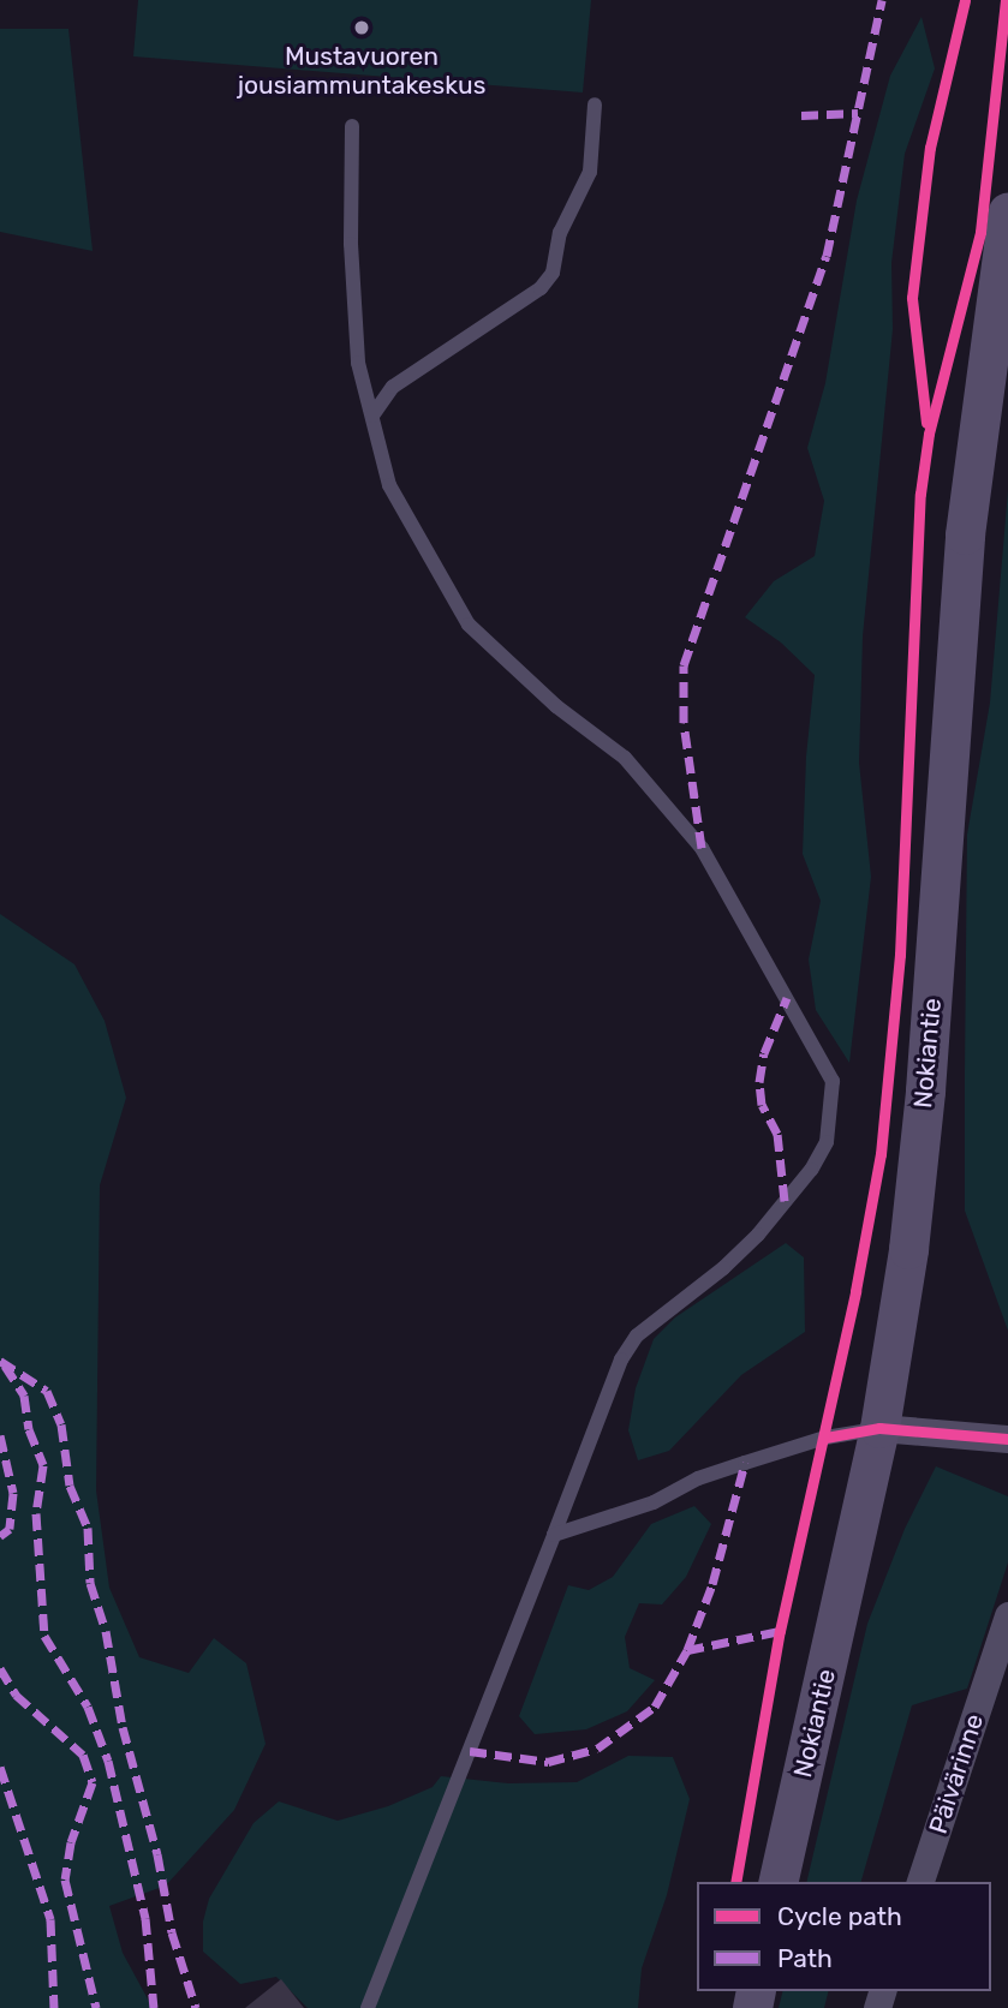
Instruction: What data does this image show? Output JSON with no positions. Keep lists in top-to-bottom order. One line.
{"streets":{"main road":["Nokiantie"],"street":["Päivärinne"]},"places":["Mustavuoren jousiammuntakeskus"],"legend":["Cycle path","Path"]}
